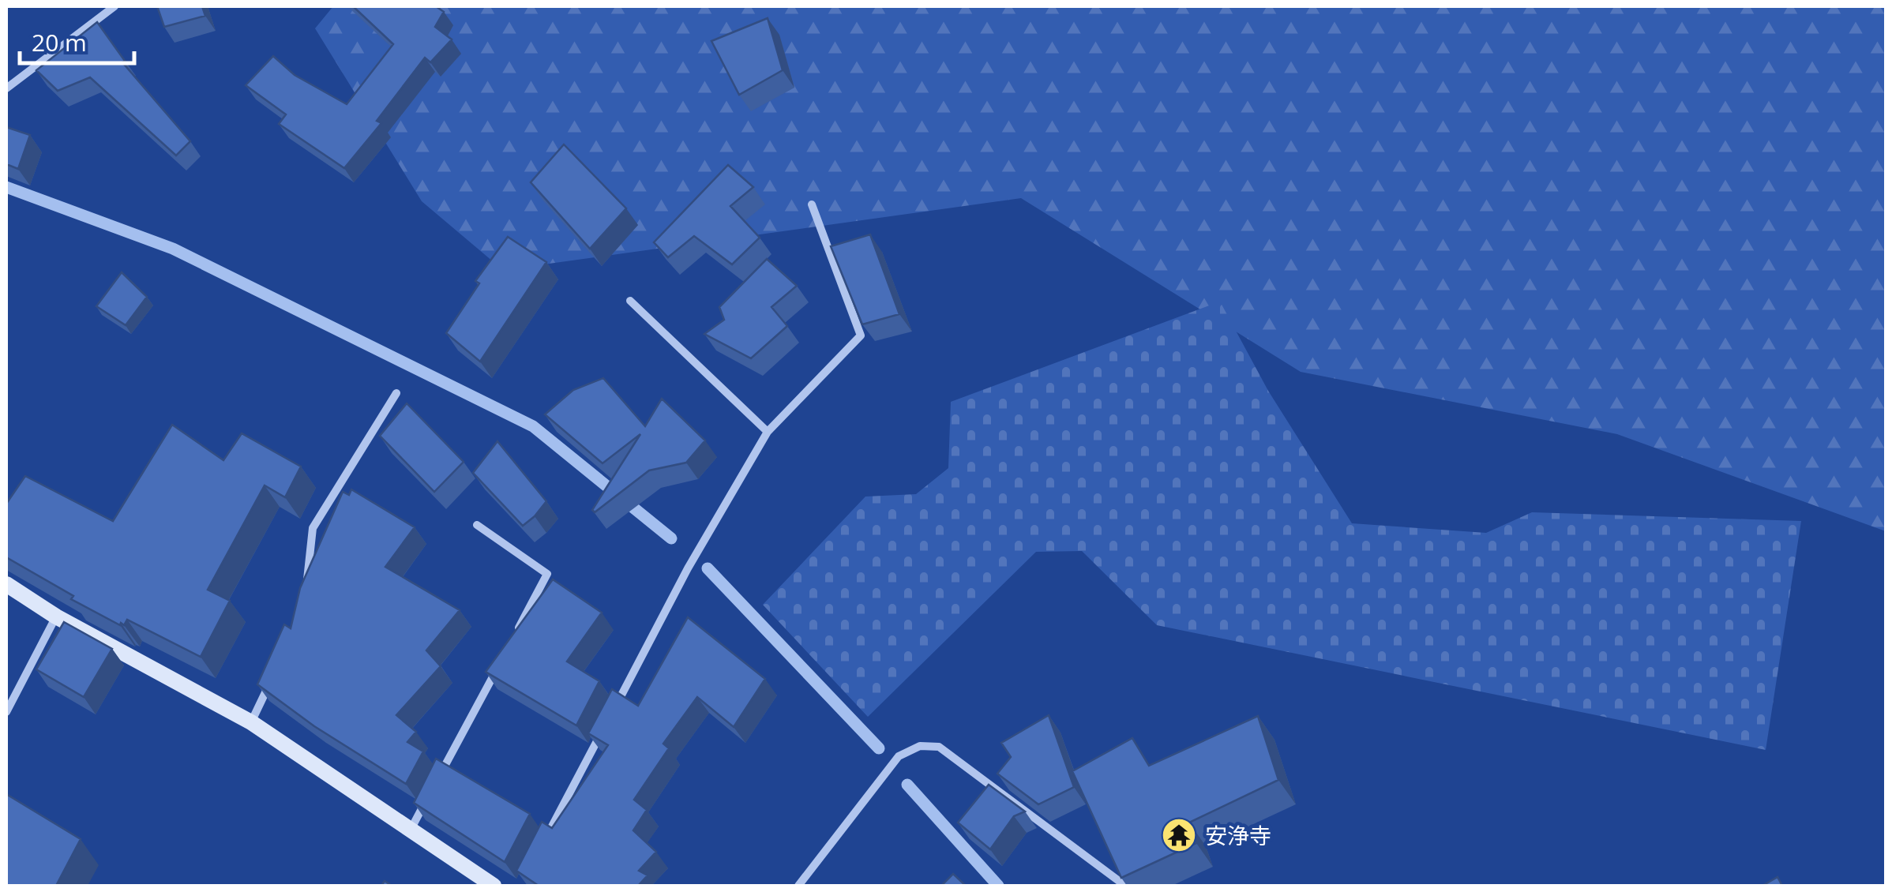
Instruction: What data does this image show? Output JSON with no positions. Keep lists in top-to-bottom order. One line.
{"places":{"temple":["安浄寺"]},"scale_bar":"20 m"}
